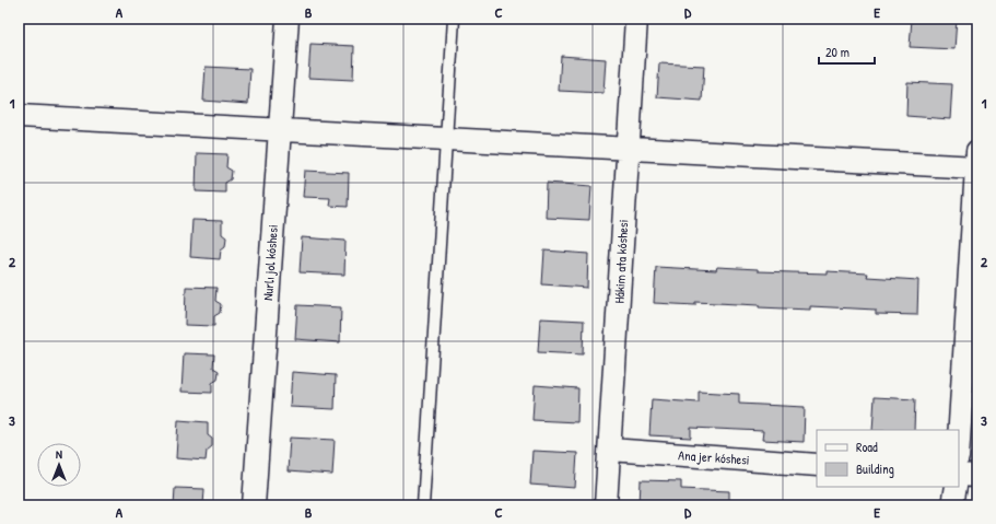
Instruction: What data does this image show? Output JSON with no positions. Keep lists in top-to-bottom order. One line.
{"streets":{"street":["Hákim ata kóshesi","Nurlı jol kóshesi","Ana jer kóshesi"]},"crossings":[["Hákim ata kóshesi","Ana jer kóshesi"]],"legend":["Road","Building"],"scale_bar":"20 m","north":"top","grid":{"columns":["A","B","C","D","E"],"rows":["1","2","3"]}}
